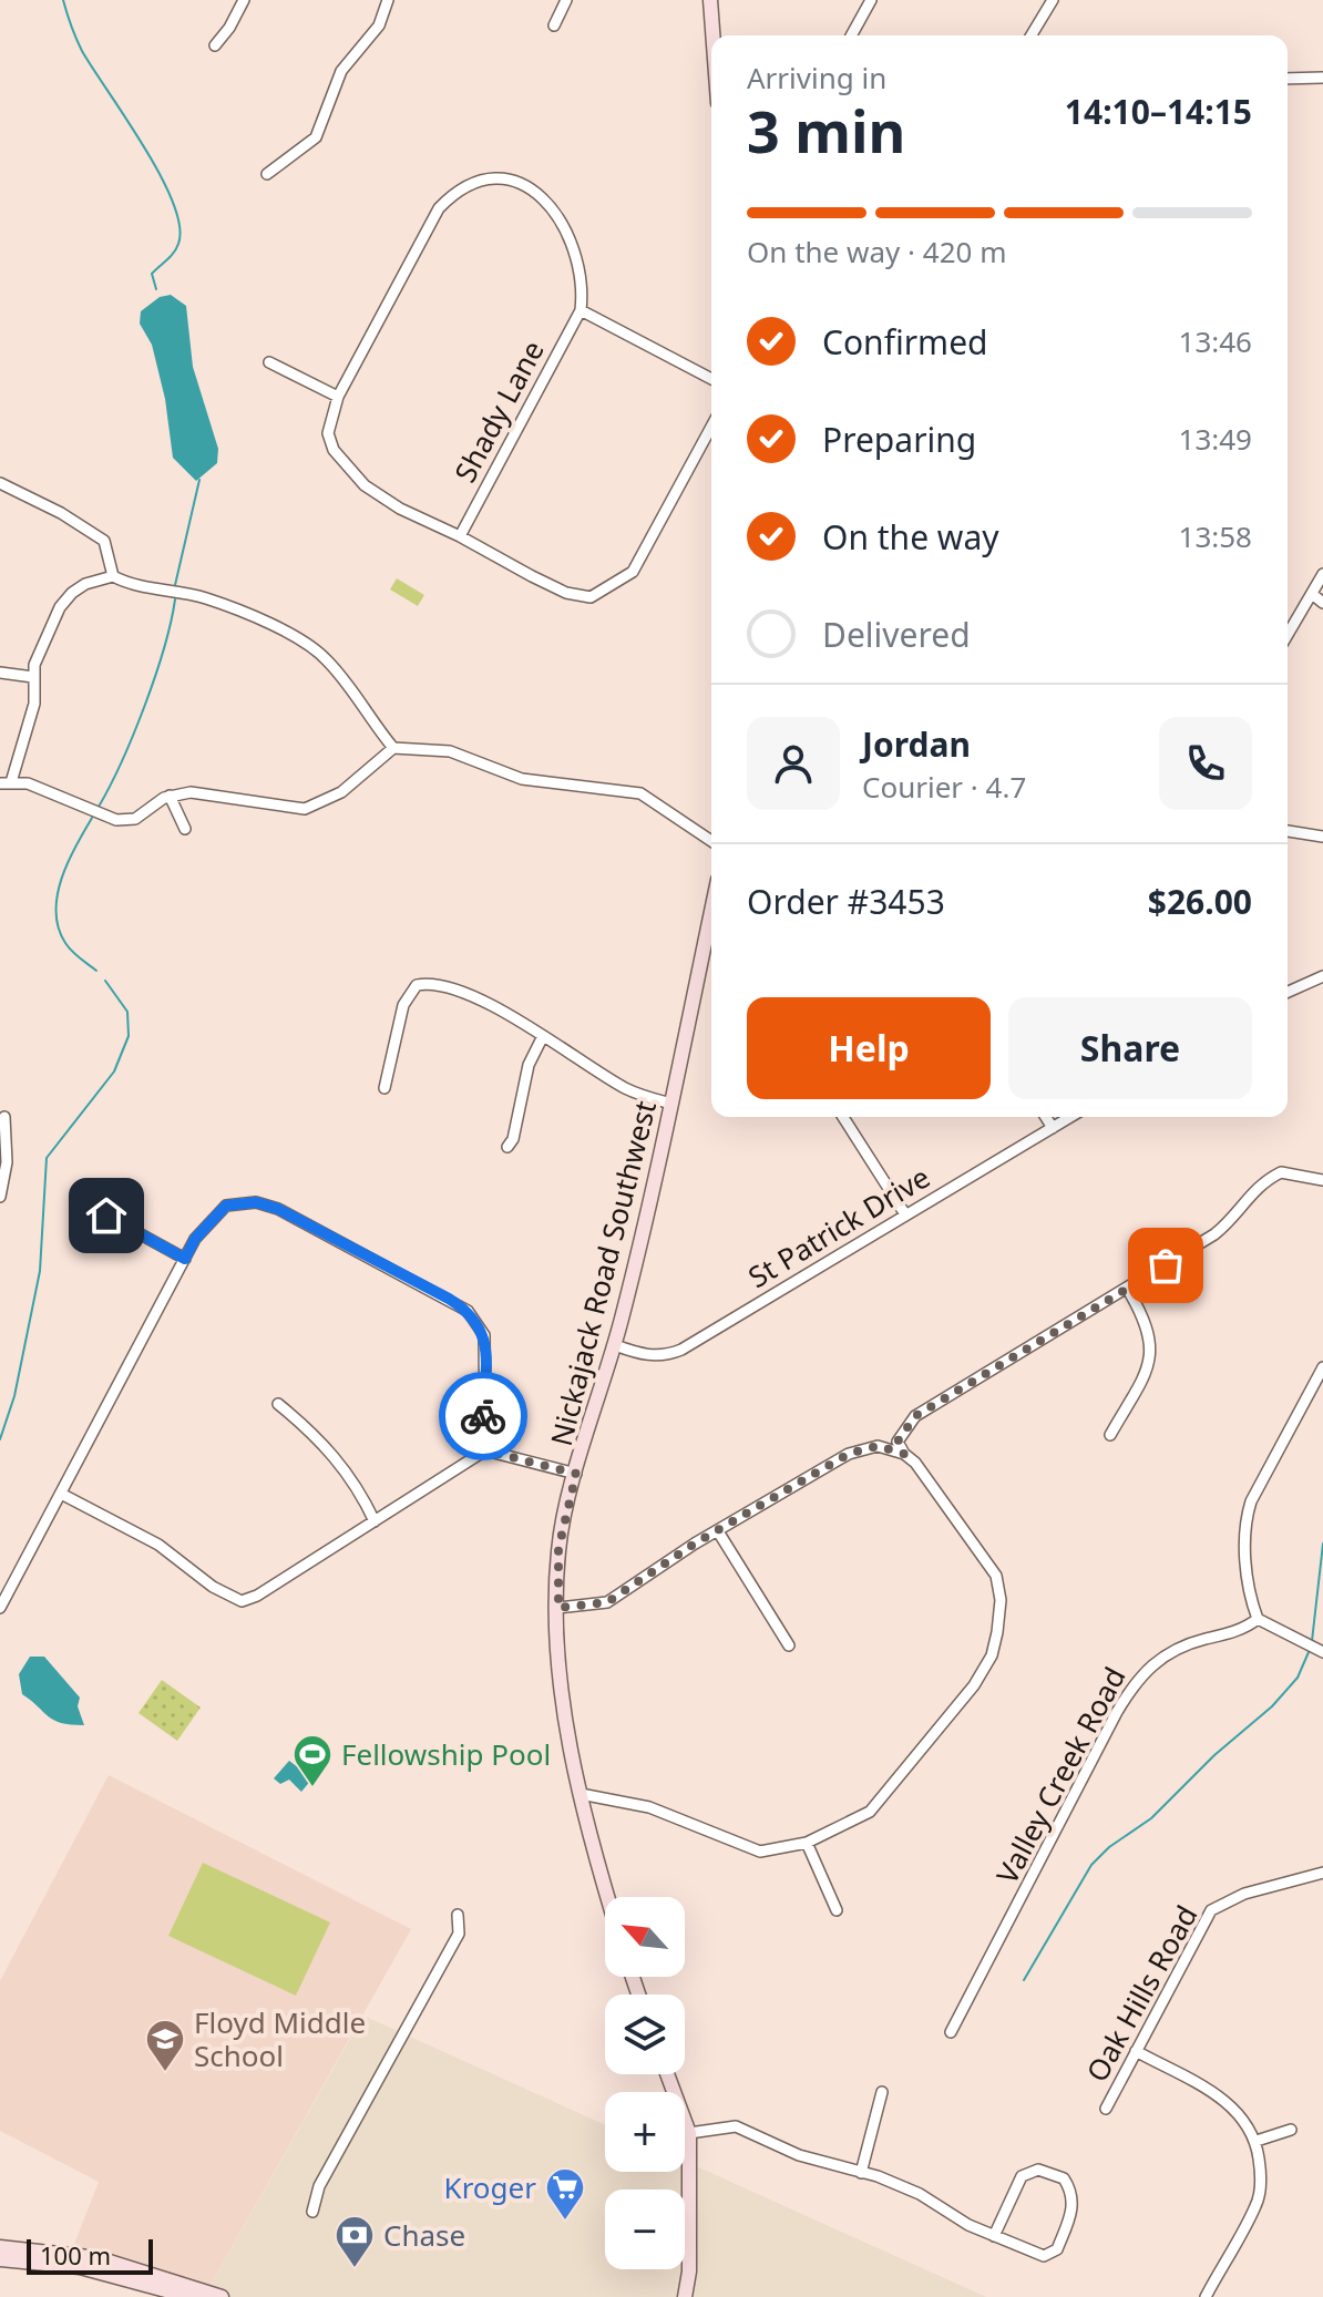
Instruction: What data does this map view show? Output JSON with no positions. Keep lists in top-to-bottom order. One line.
{"streets":{"street":["Shady Lane","St Patrick Drive","Nickajack Road Southwest","Valley Creek Road","Oak Hills Road"]},"crossings":[["St Patrick Drive","Nickajack Road Southwest"]],"places":{"sports":["Fellowship Pool"],"school or university":["Floyd Middle School"],"supermarket":["Kroger"],"bank":["Chase"]},"scale_bar":"100 m","north":"top left","page":{"heading":["3 min","Arriving in","14:10–14:15"],"panel":["Jordan","Courier · 4.7","Order #3453","$26.00"],"bar":"On the way · 420 m","list":[["Confirmed","13:46"],["Preparing","13:49"],["On the way","13:58"],"Delivered"],"buttons":["Help","Share"],"map_buttons":["+","−"],"scale":"100 m"}}
